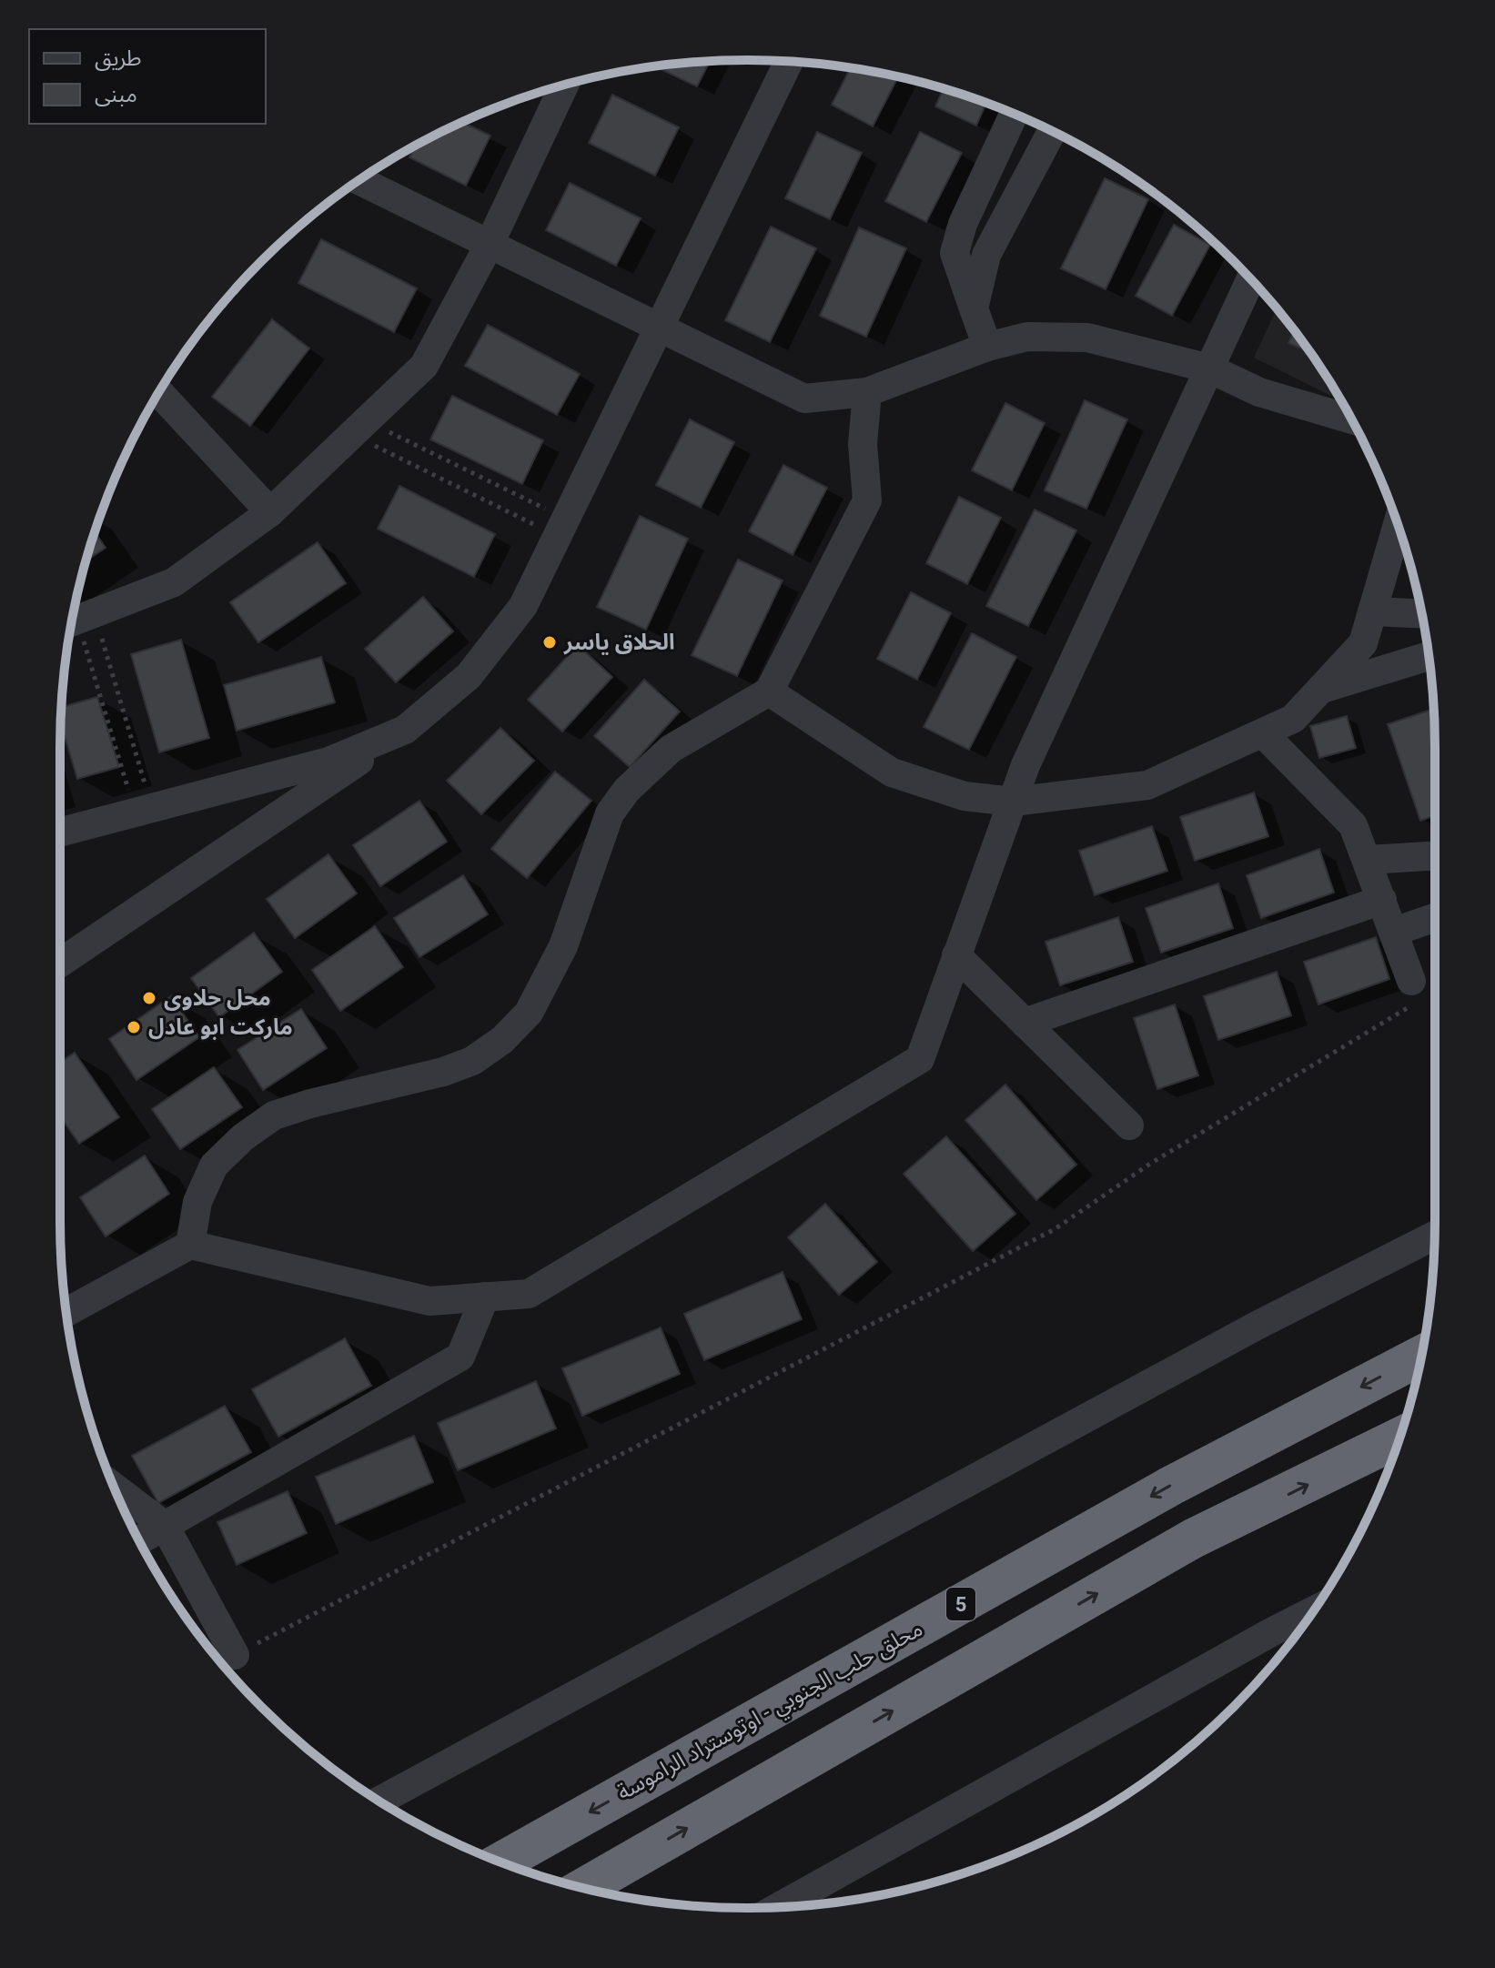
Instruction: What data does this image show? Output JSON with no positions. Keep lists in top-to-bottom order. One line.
{"streets":{"highway":["5","محلق حلب الجنوبي - اوتوستراد الراموسة"]},"places":["الحلاق ياسر","محل حلاوى","ماركت ابو عادل"],"legend":["طريق","مبنى"]}
